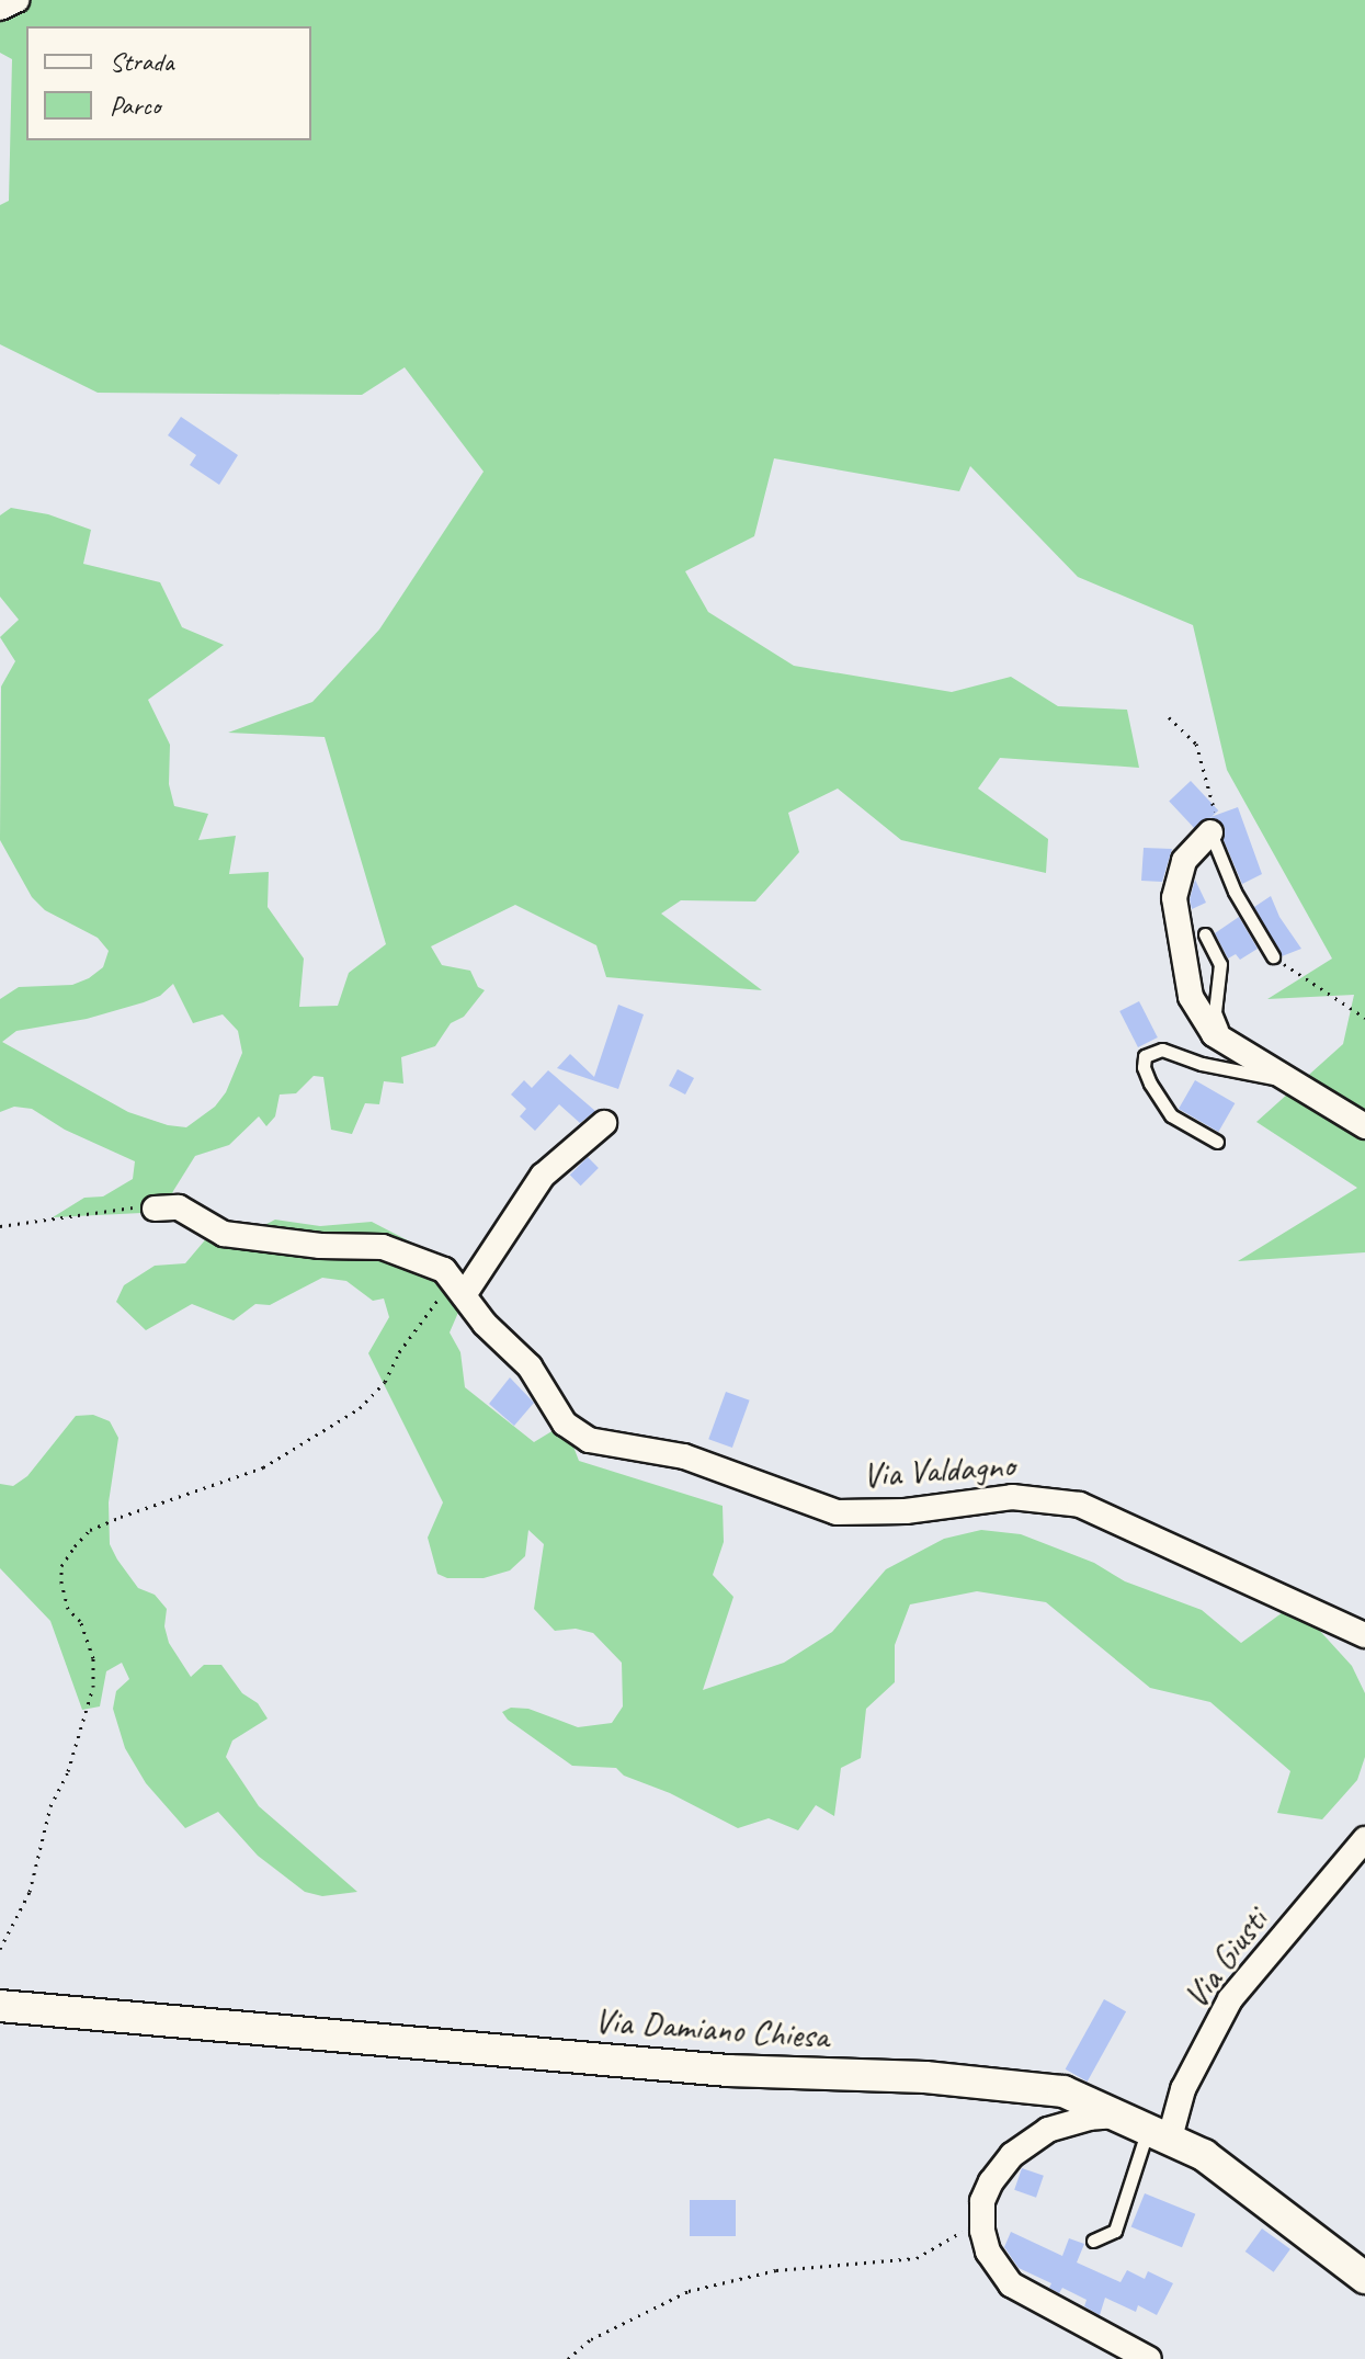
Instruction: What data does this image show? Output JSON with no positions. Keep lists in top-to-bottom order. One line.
{"streets":{"street":["Via Valdagno","Via Giusti","Via Damiano Chiesa"]},"crossings":[["Via Giusti","Via Damiano Chiesa"]],"legend":["Strada","Parco"]}
